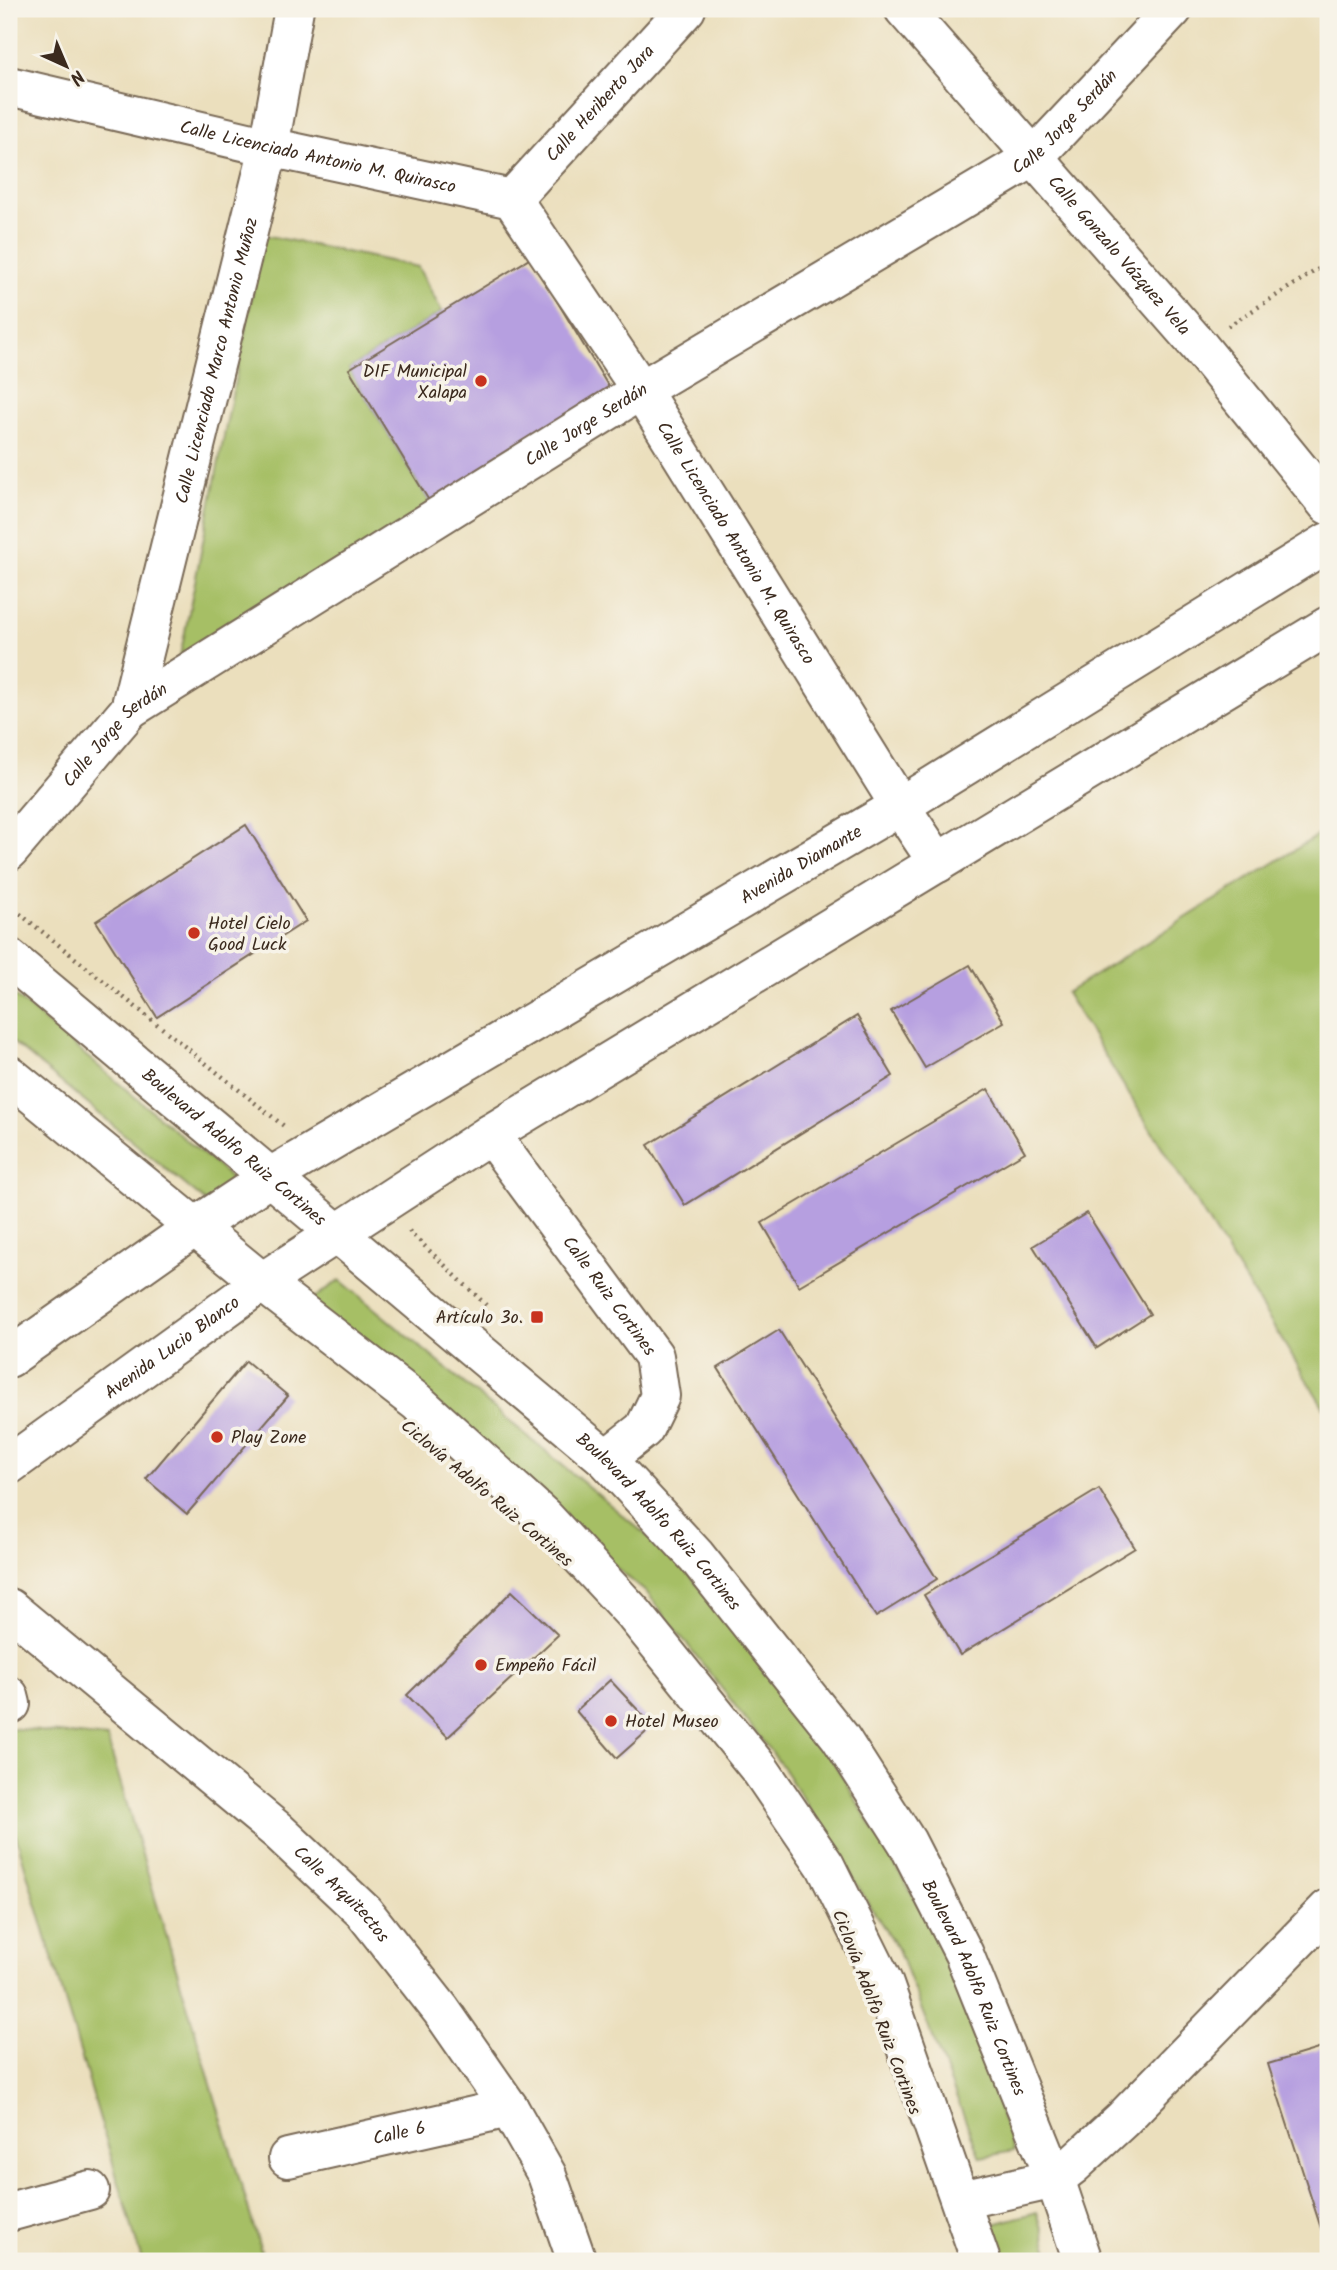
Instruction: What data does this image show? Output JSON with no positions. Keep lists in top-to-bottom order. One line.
{"streets":{"main road":["Calle Heriberto Jara","Calle Jorge Serdán","Calle Licenciado Antonio M. Quirasco","Calle Gonzalo Vázquez Vela","Calle Licenciado Marco Antonio Muñoz","Avenida Diamante","Boulevard Adolfo Ruiz Cortines","Calle Ruiz Cortines","Avenida Lucio Blanco","Calle Arquitectos","Calle 6"]},"crossings":[["Calle Heriberto Jara","Calle Licenciado Antonio M. Quirasco"],["Calle Jorge Serdán","Calle Licenciado Antonio M. Quirasco"],["Calle Jorge Serdán","Calle Gonzalo Vázquez Vela"],["Calle Jorge Serdán","Calle Licenciado Marco Antonio Muñoz"],["Calle Licenciado Antonio M. Quirasco","Calle Licenciado Marco Antonio Muñoz"],["Calle Licenciado Antonio M. Quirasco","Avenida Diamante"],["Avenida Diamante","Boulevard Adolfo Ruiz Cortines"],["Boulevard Adolfo Ruiz Cortines","Calle Ruiz Cortines"],["Boulevard Adolfo Ruiz Cortines","Avenida Lucio Blanco"],["Calle Arquitectos","Calle 6"]],"places":{"other":["DIF Municipal Xalapa","Hotel Cielo Good Luck","Play Zone","Empeño Fácil","Hotel Museo"],"transit":["Artículo 3o."]},"north":"bottom right"}
